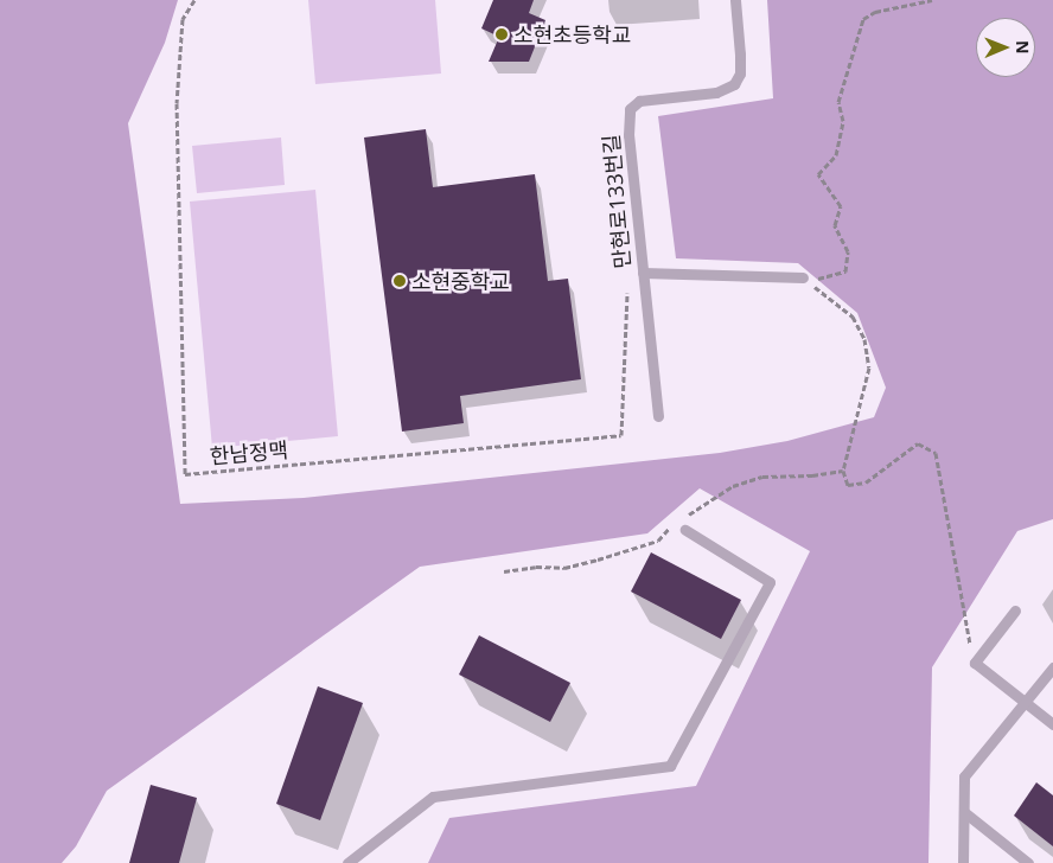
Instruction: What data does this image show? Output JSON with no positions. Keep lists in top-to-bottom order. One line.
{"streets":{"lane":["만현로133번길"],"path":["한남정맥"]},"crossings":[["만현로133번길","한남정맥"]],"places":["소현초등학교","소현중학교"],"north":"right"}
